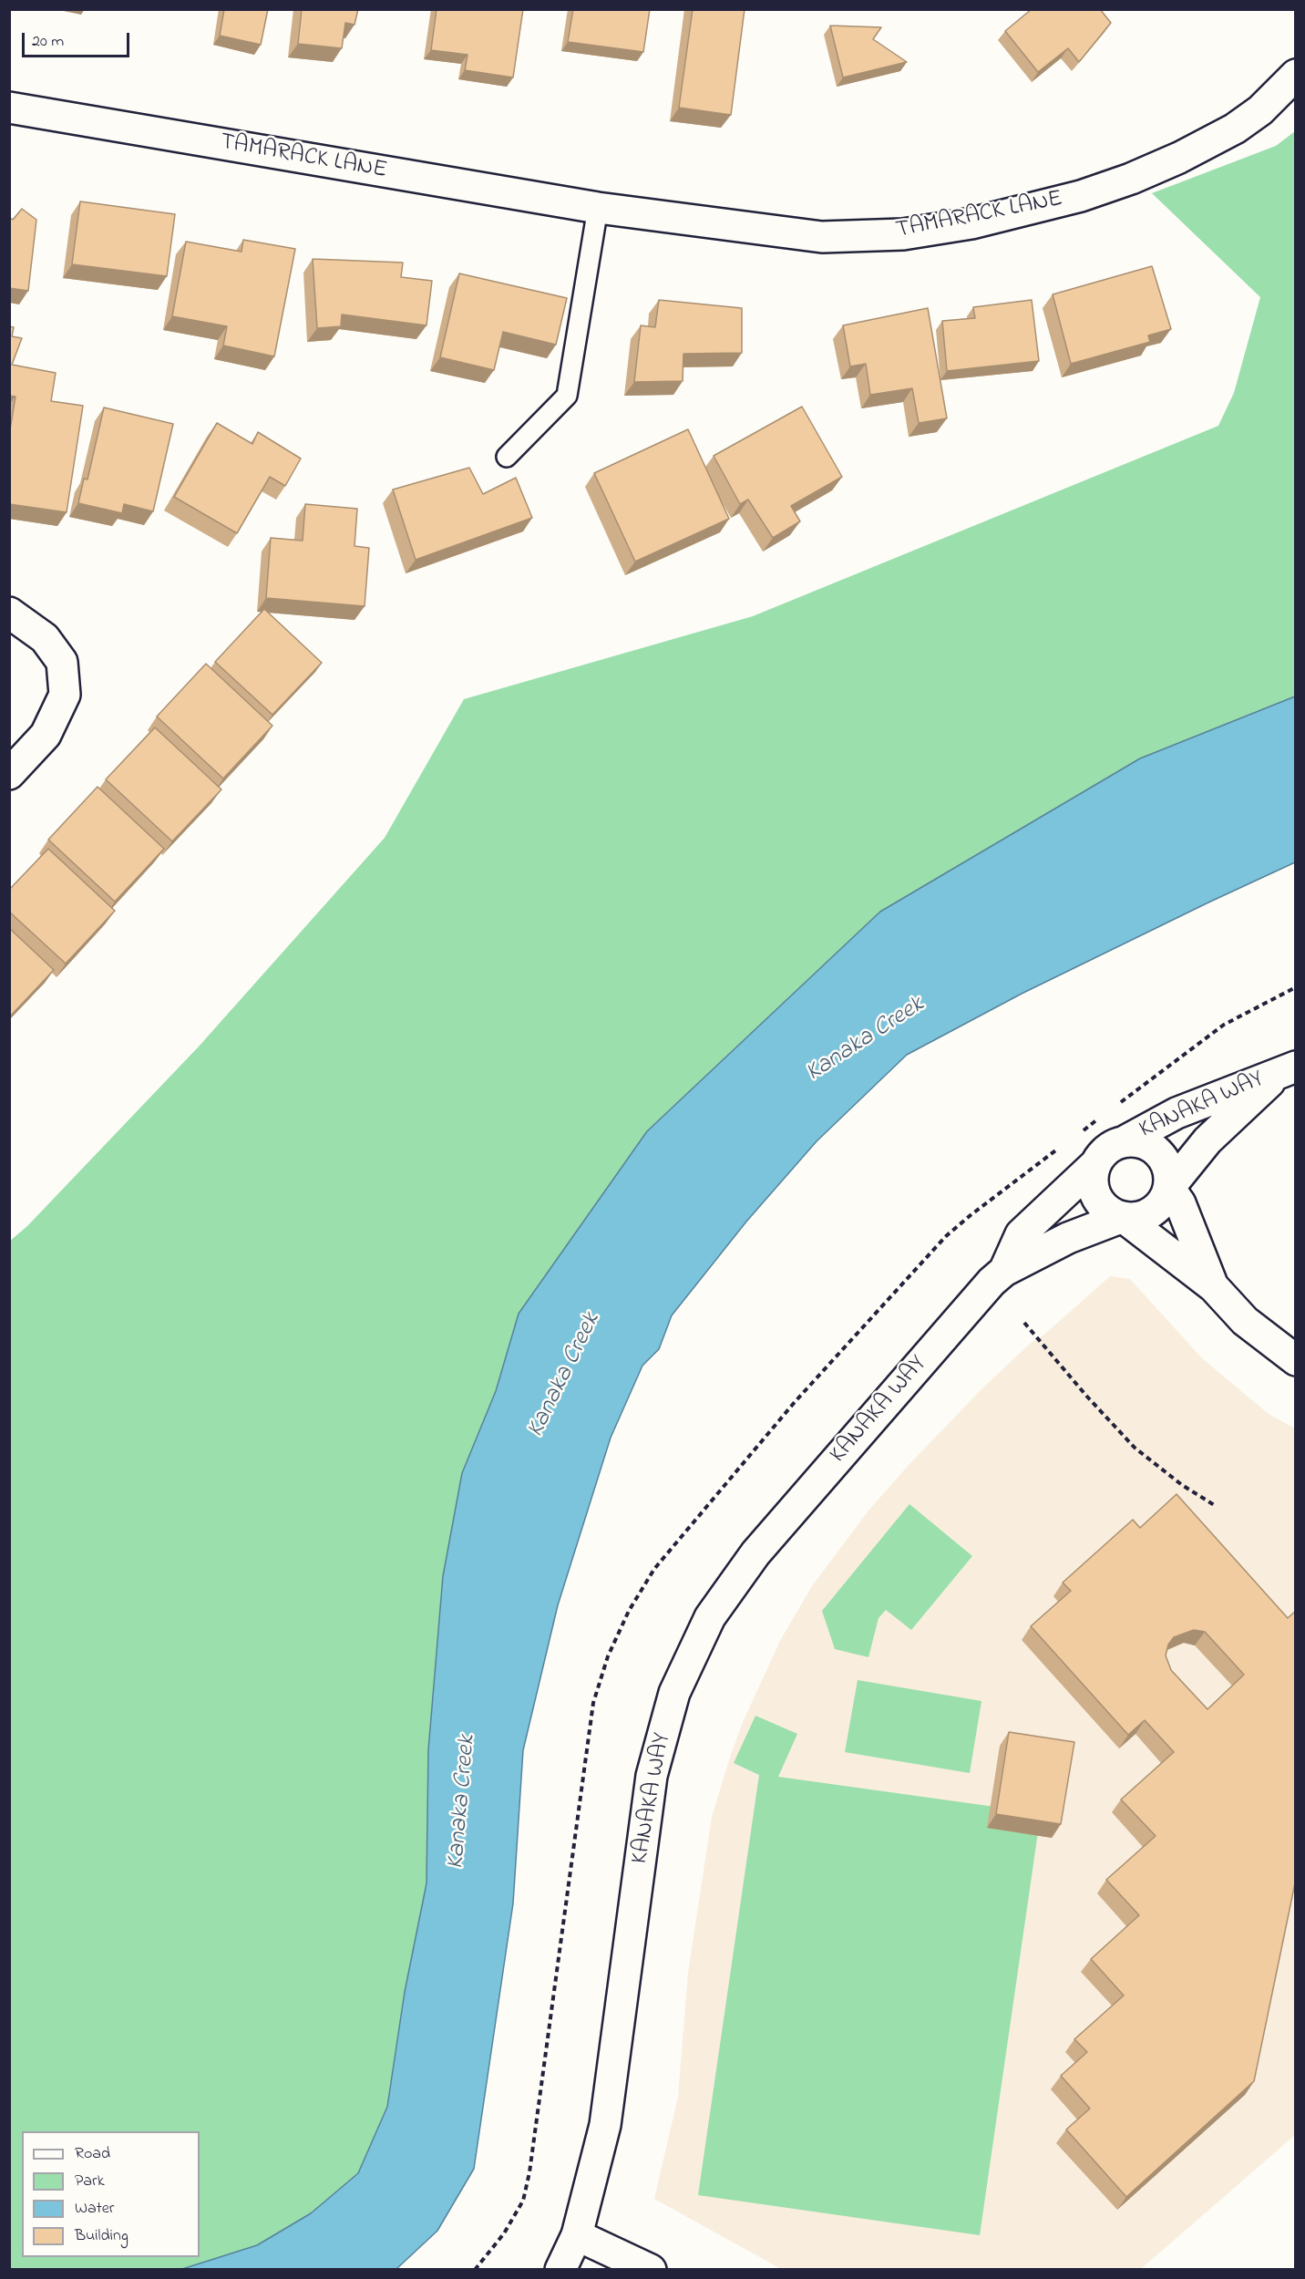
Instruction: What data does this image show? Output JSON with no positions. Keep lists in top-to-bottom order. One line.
{"streets":{"main road":["TAMARACK LANE","KANAKA WAY"]},"water":["Kanaka Creek"],"legend":["Road","Park","Water","Building"],"scale_bar":"20 m"}
